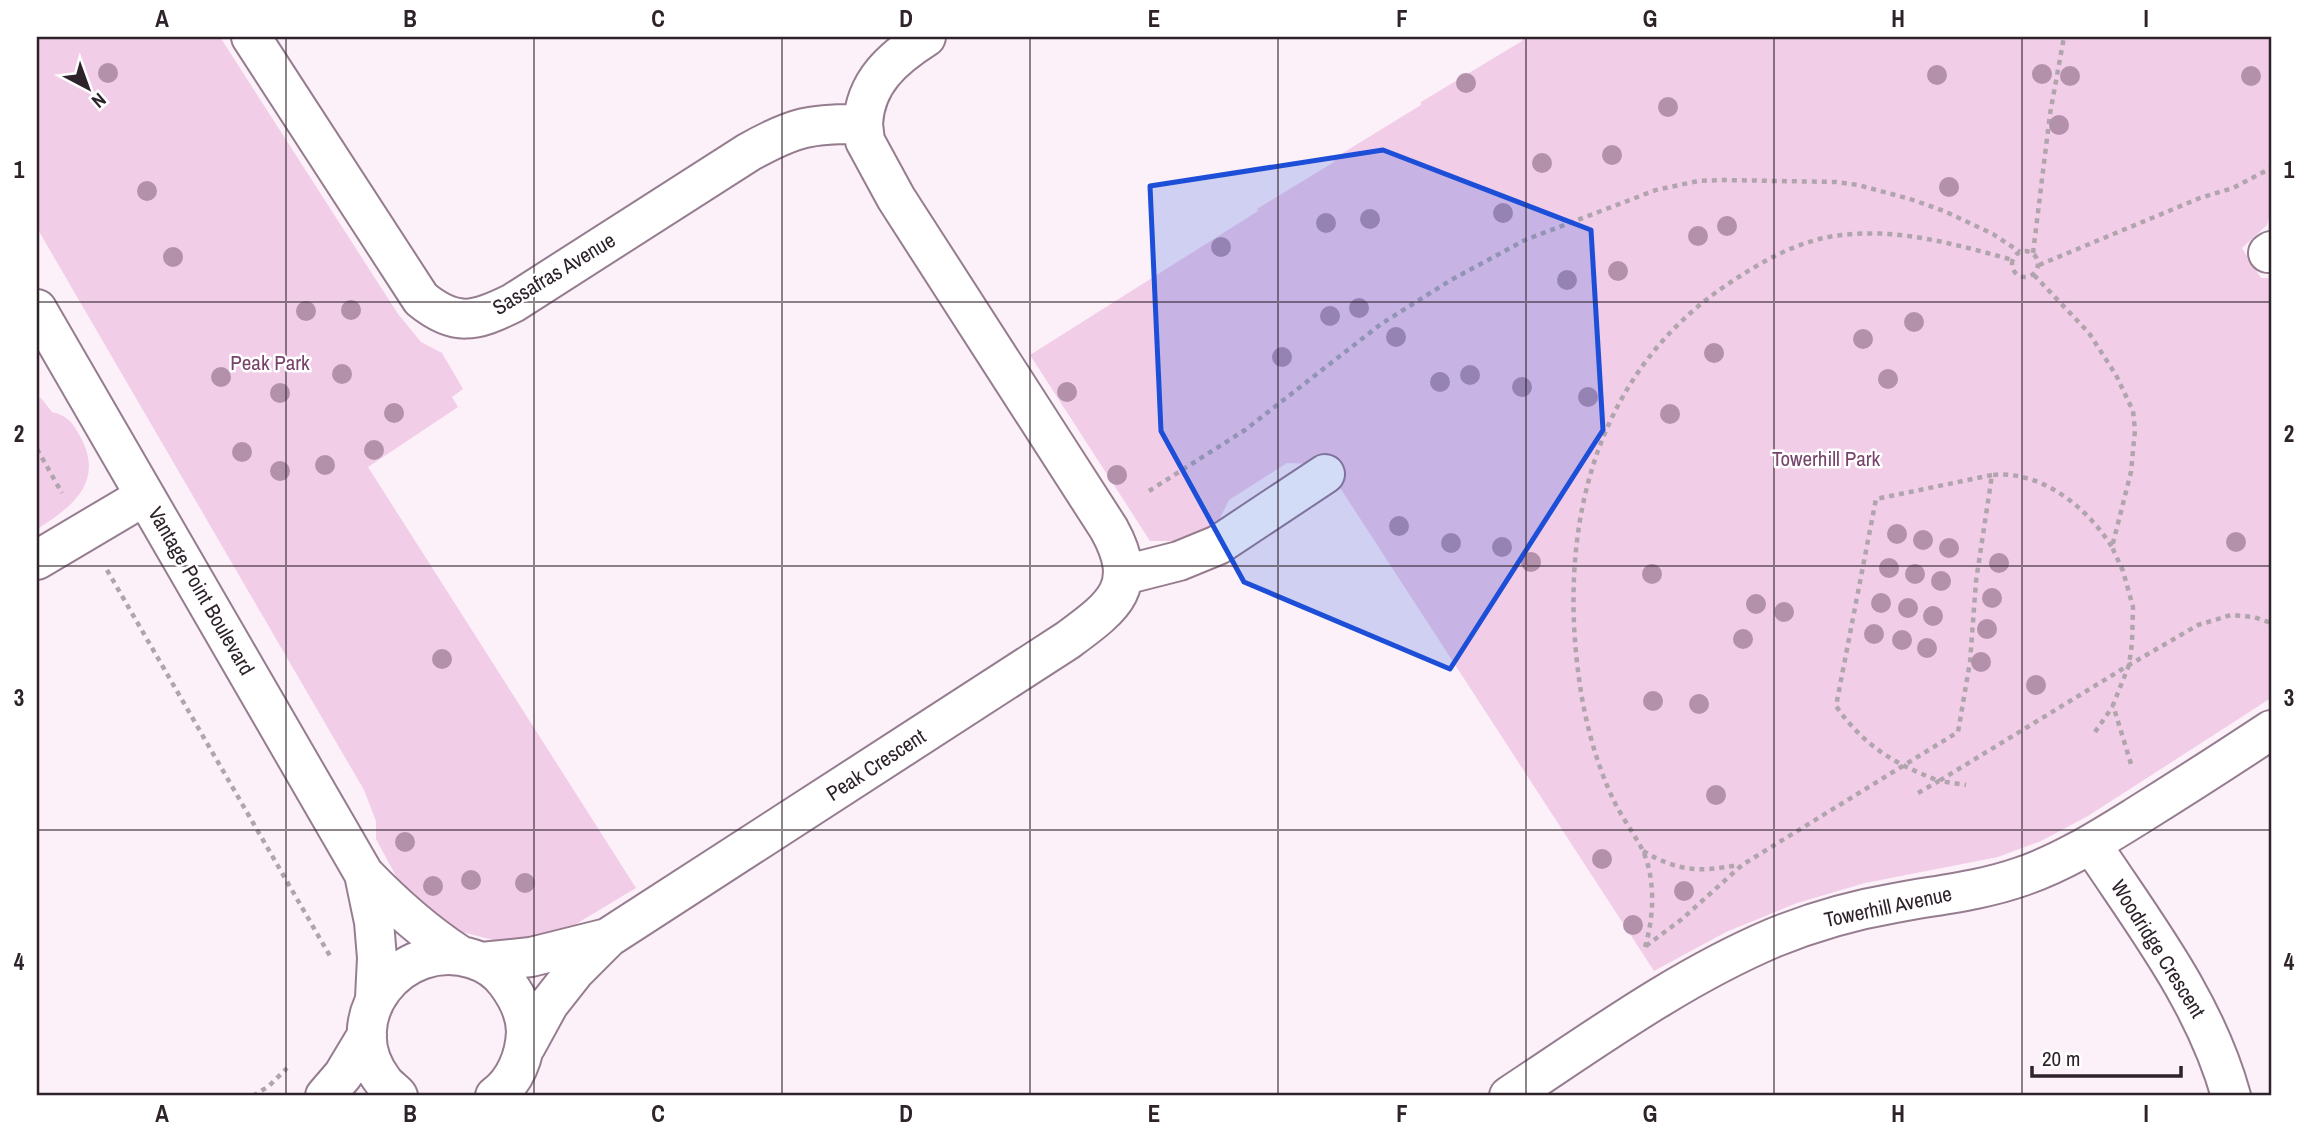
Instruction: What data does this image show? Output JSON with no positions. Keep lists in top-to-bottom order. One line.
{"streets":{"street":["Sassafras Avenue","Vantage Point Boulevard","Peak Crescent","Towerhill Avenue","Woodridge Crescent"]},"crossings":[["Vantage Point Boulevard","Peak Crescent"],["Towerhill Avenue","Woodridge Crescent"]],"parks":["Peak Park","Towerhill Park"],"scale_bar":"20 m","north":"bottom right","grid":{"columns":["A","B","C","D","E","F","G","H","I"],"rows":["1","2","3","4"]}}
